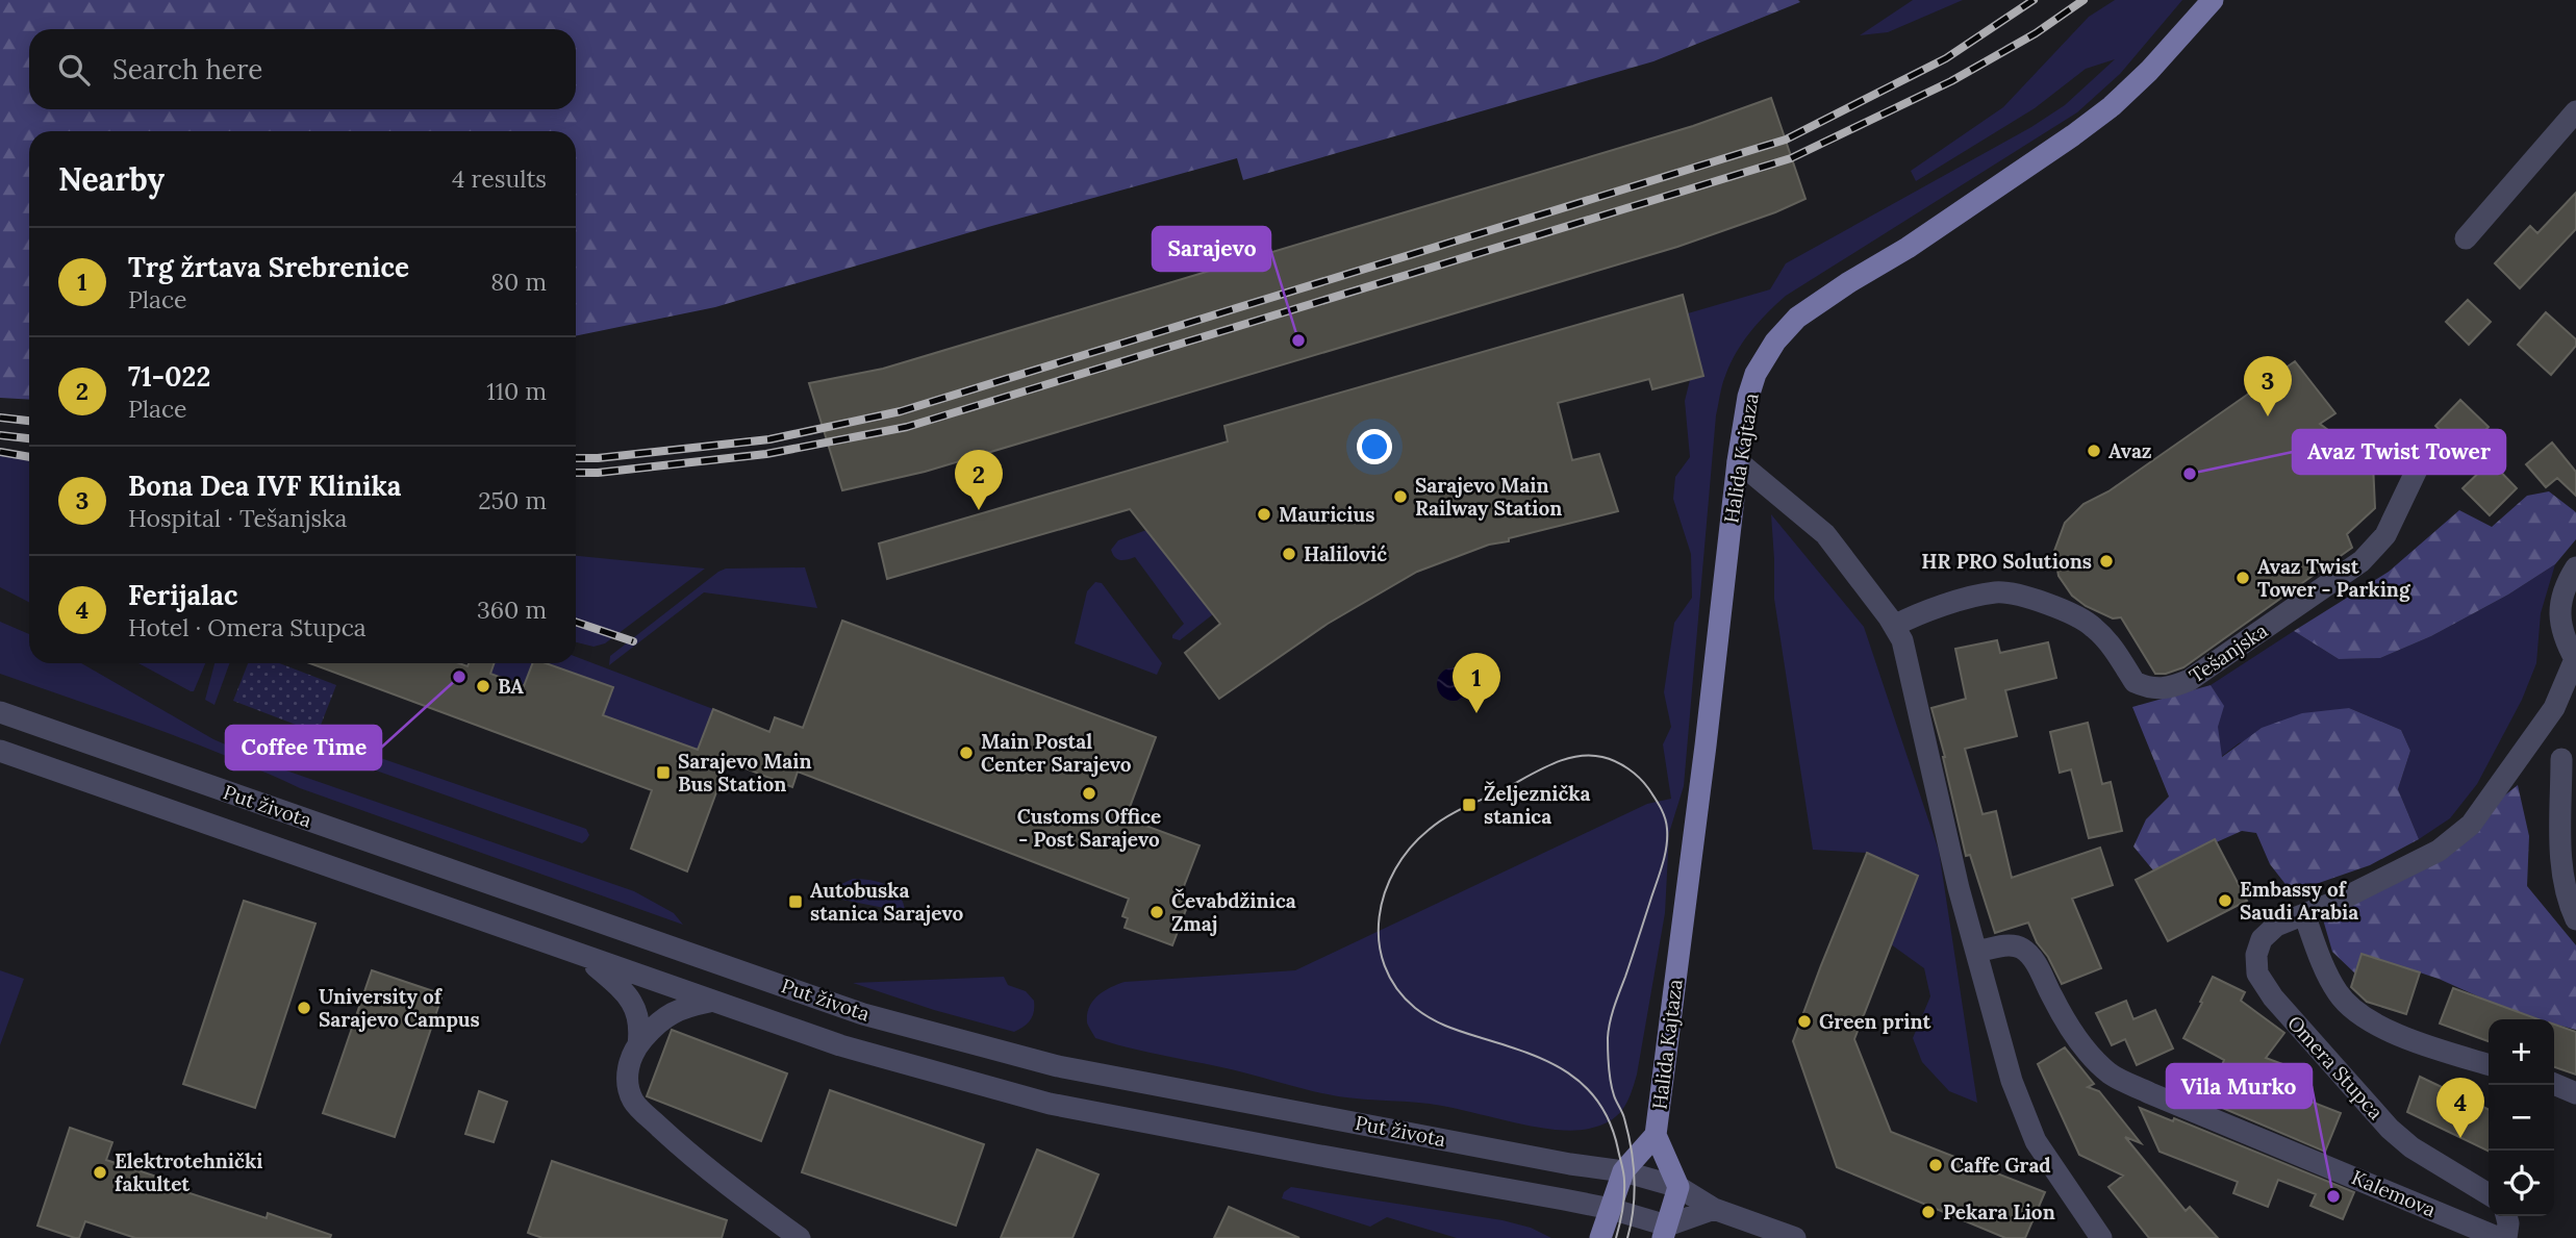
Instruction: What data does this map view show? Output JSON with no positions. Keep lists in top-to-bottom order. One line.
{"streets":{"main road":["Halida Kajtaza"],"street":["Tešanjska","Put života","Omera Stupca","Kalemova"]},"crossings":[["Halida Kajtaza","Put života"]],"places":{"other":["Sarajevo","Avaz","Avaz Twist Tower","Sarajevo Main Railway Station","Mauricius","Halilović","HR PRO Solutions","Avaz Twist Tower - Parking","Coffee Time","BA","Main Postal Center Sarajevo","Customs Office - Post Sarajevo","Embassy of Saudi Arabia","Čevabdžinica Zmaj","University of Sarajevo Campus","Green print","Caffe Grad","Elektrotehnički fakultet","Vila Murko","Pekara Lion"],"transit":["Sarajevo Main Bus Station","Željeznička stanica","Autobuska stanica Sarajevo"]},"page":{"search":"Search here","heading":["Nearby","4 results"],"list":[{"mark":"1","name":"Trg žrtava Srebrenice","note":"Place","value":"80 m"},{"mark":"2","name":"71-022","note":"Place","value":"110 m"},{"mark":"3","name":"Bona Dea IVF Klinika","note":"Hospital · Tešanjska","value":"250 m"},{"mark":"4","name":"Ferijalac","note":"Hotel · Omera Stupca","value":"360 m"}],"pins":["3","2","1","4"],"map_buttons":["+","−"]}}
